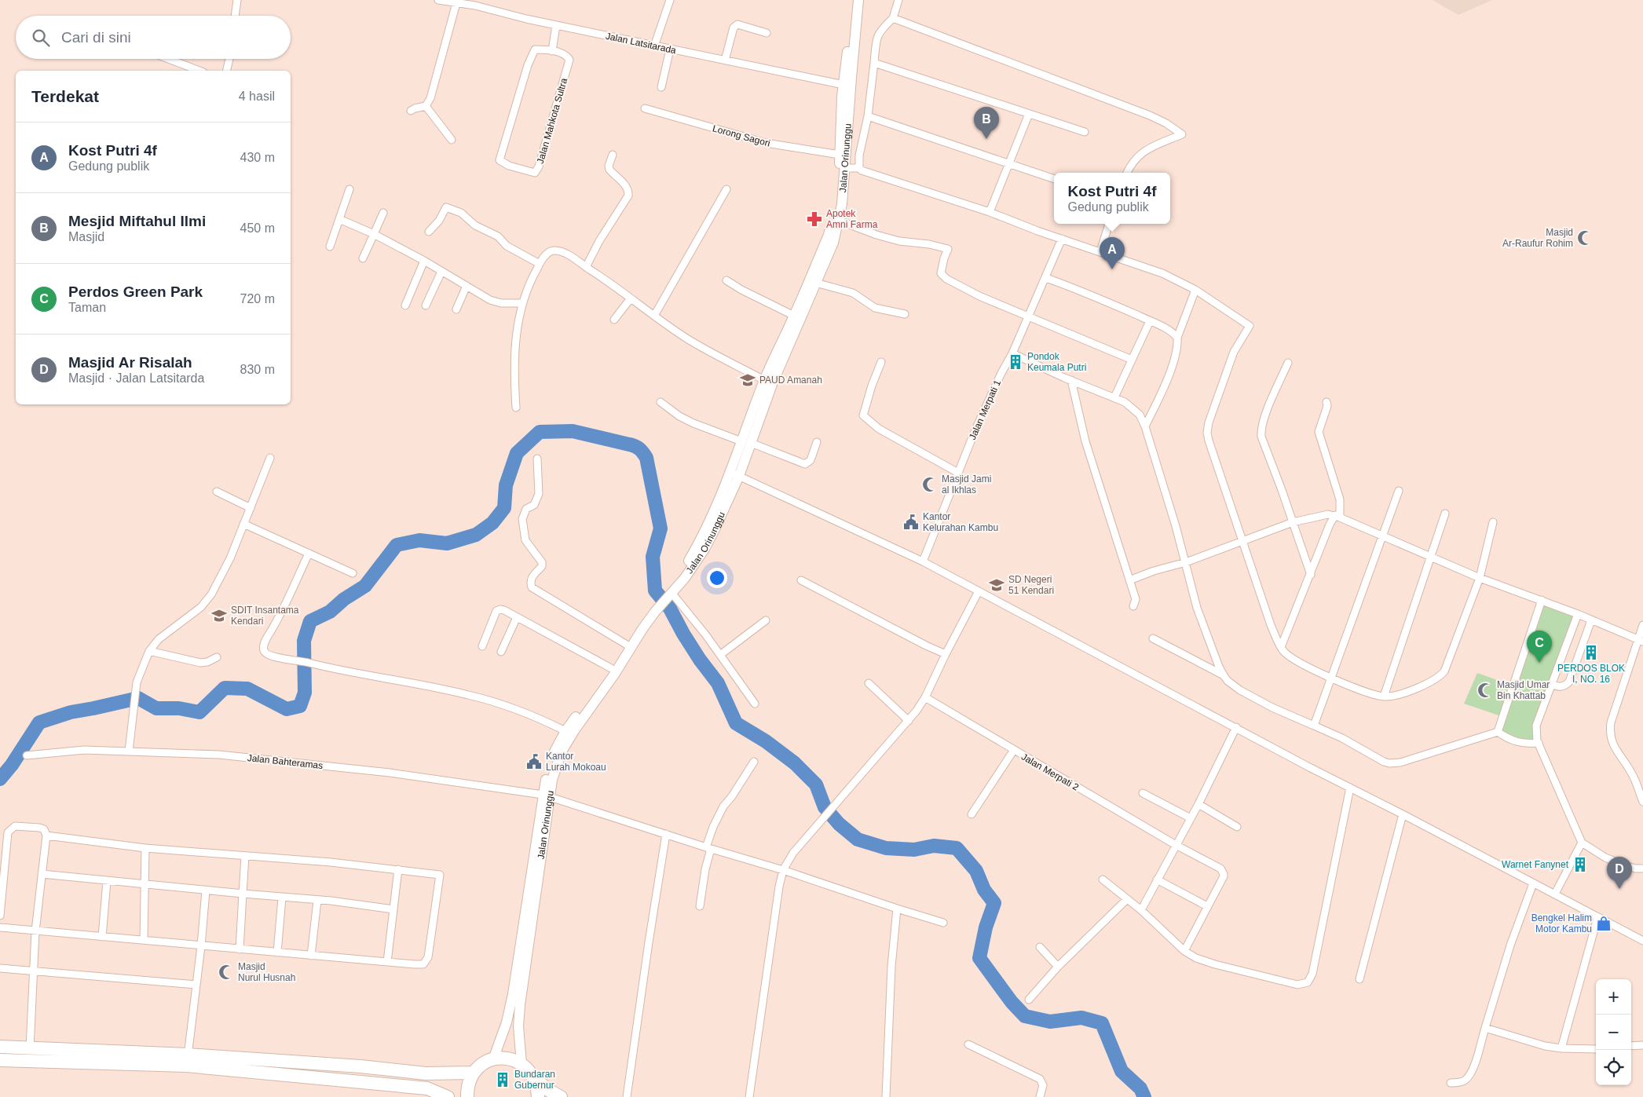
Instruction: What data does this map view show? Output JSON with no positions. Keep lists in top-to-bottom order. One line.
{"streets":{"street":["Jalan Latsitarada","Jalan Mahkota Sultra","Lorong Sagori","Jalan Orinunggu","Jalan Merpati 1","Jalan Bahteramas","Jalan Merpati 2"]},"crossings":[["Jalan Latsitarada","Jalan Orinunggu"],["Lorong Sagori","Jalan Orinunggu"],["Jalan Orinunggu","Jalan Bahteramas"]],"places":{"pharmacy":["Apotek Amni Farma"],"mosque":["Masjid Ar-Raufur Rohim","Masjid Jami al Ikhlas","Masjid Umar Bin Khattab","Masjid Nurul Husnah"],"building":["Pondok Keumala Putri","PERDOS BLOK I, NO. 16","Warnet Fanynet","Bundaran Gubernur"],"school or university":["PAUD Amanah","SD Negeri 51 Kendari","SDIT Insantama Kendari"],"public building":["Kantor Kelurahan Kambu","Kantor Lurah Mokoau"],"shop":["Bengkel Halim Motor Kambu"]},"page":{"search":"Cari di sini","heading":["Terdekat","4 hasil"],"pins":["B","A","C","D"],"list":[{"mark":"A","name":"Kost Putri 4f","note":"Gedung publik","value":"430 m"},{"mark":"B","name":"Mesjid Miftahul Ilmi","note":"Masjid","value":"450 m"},{"mark":"C","name":"Perdos Green Park","note":"Taman","value":"720 m"},{"mark":"D","name":"Masjid Ar Risalah","note":"Masjid · Jalan Latsitarda","value":"830 m"}],"popup":["Kost Putri 4f","Gedung publik"],"map_buttons":["+","−"]}}
